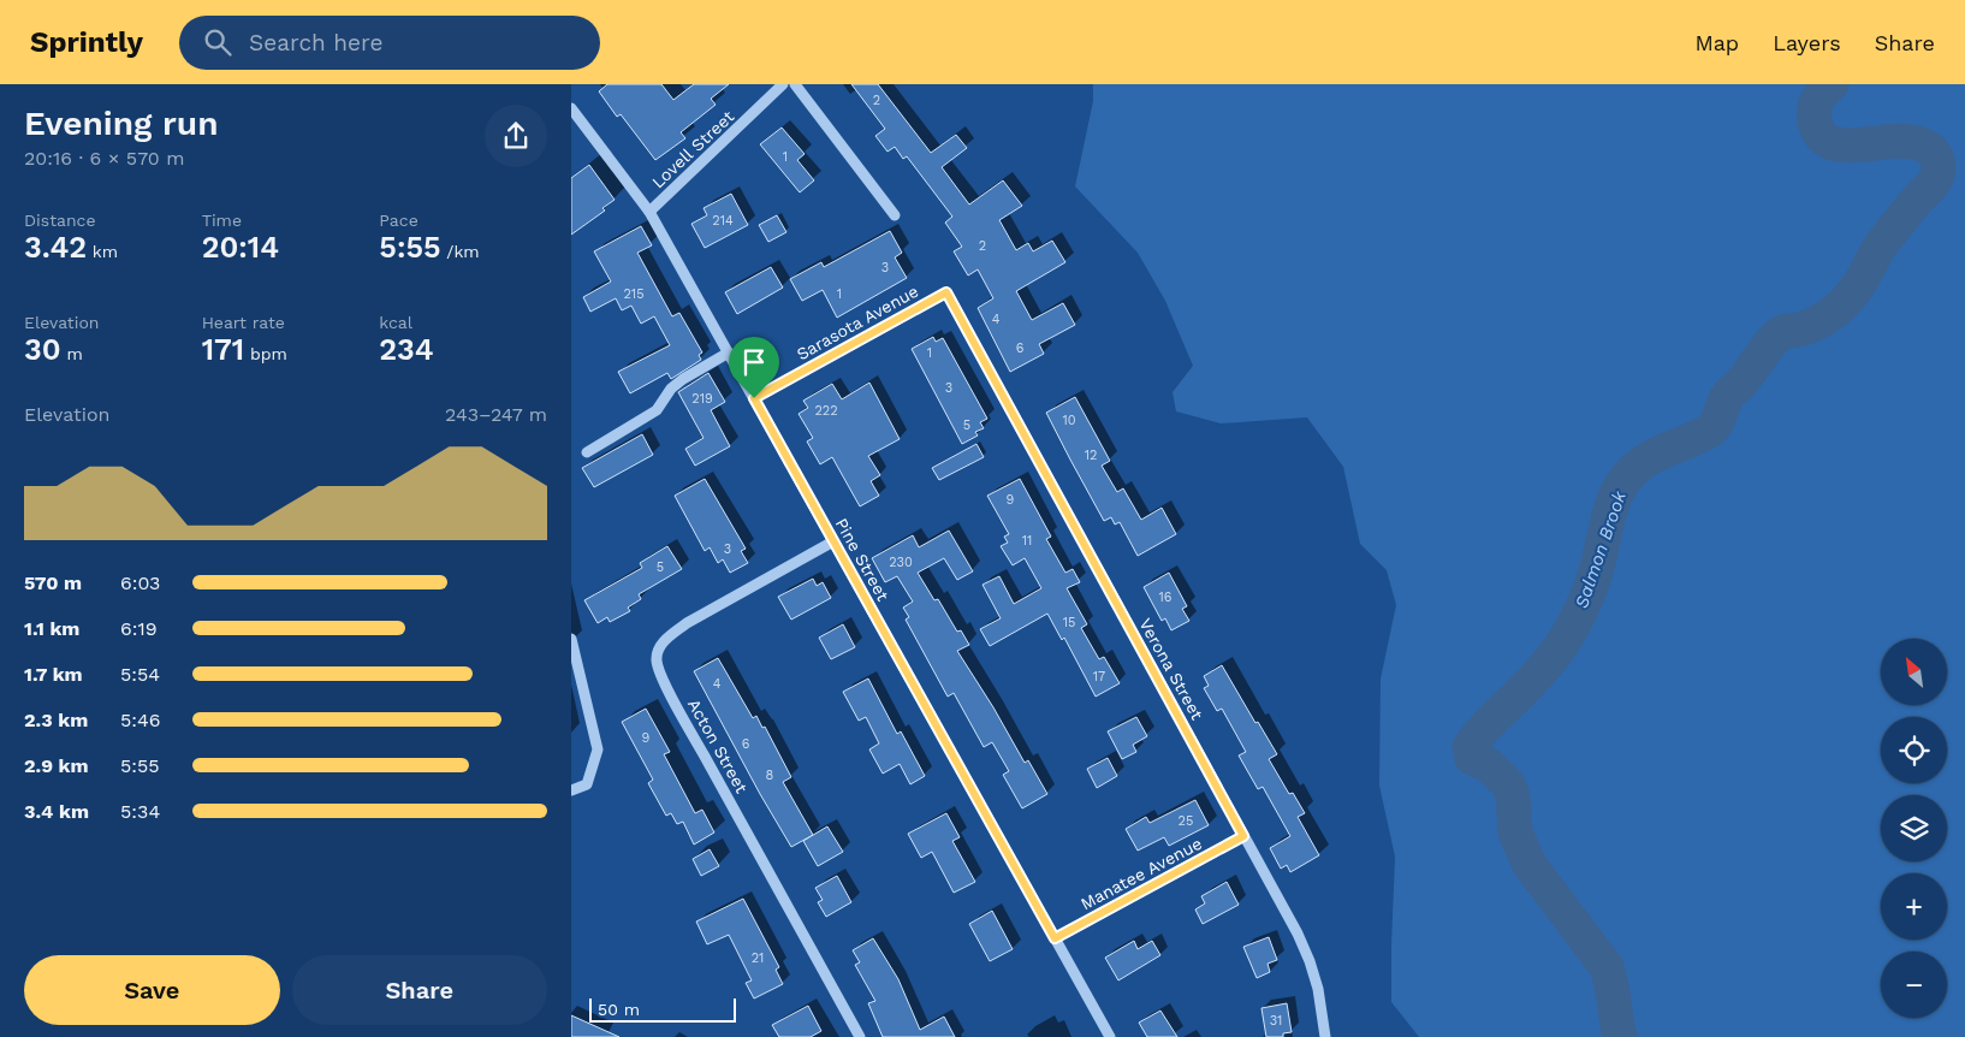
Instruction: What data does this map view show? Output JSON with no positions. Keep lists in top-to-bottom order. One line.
{"streets":{"street":["Lovell Street","Sarasota Avenue","Pine Street","Verona Street","Acton Street","Manatee Avenue"]},"crossings":[["Lovell Street","Pine Street"],["Sarasota Avenue","Pine Street"],["Sarasota Avenue","Verona Street"],["Pine Street","Acton Street"],["Pine Street","Manatee Avenue"],["Verona Street","Manatee Avenue"]],"water":["Salmon Brook"],"house_numbers":["2","1","214","2","3","215","1","4","6","1","3","219","222","10","5","12","9","11","3","230","5","16","15","17","4","9","6","8","25","21","31"],"scale_bar":"50 m","north":"top left","page":{"header":"Sprintly","search":"Search here","nav":["Map","Layers","Share"],"heading":["Evening run","20:16 · 6 × 570 m"],"stats":[["Distance","3.42 km"],["Time","20:14"],["Pace","5:55 /km"],["Elevation","30 m"],["Heart rate","171 bpm"],["kcal","234"]],"chart":["Elevation","243–247 m"],"list":[{"name":"570 m","note":"6:03"},{"name":"1.1 km","note":"6:19"},{"name":"1.7 km","note":"5:54"},{"name":"2.3 km","note":"5:46"},{"name":"2.9 km","note":"5:55"},{"name":"3.4 km","note":"5:34"}],"map_buttons":["+","−"],"buttons":["Save","Share"],"scale":"50 m"}}
